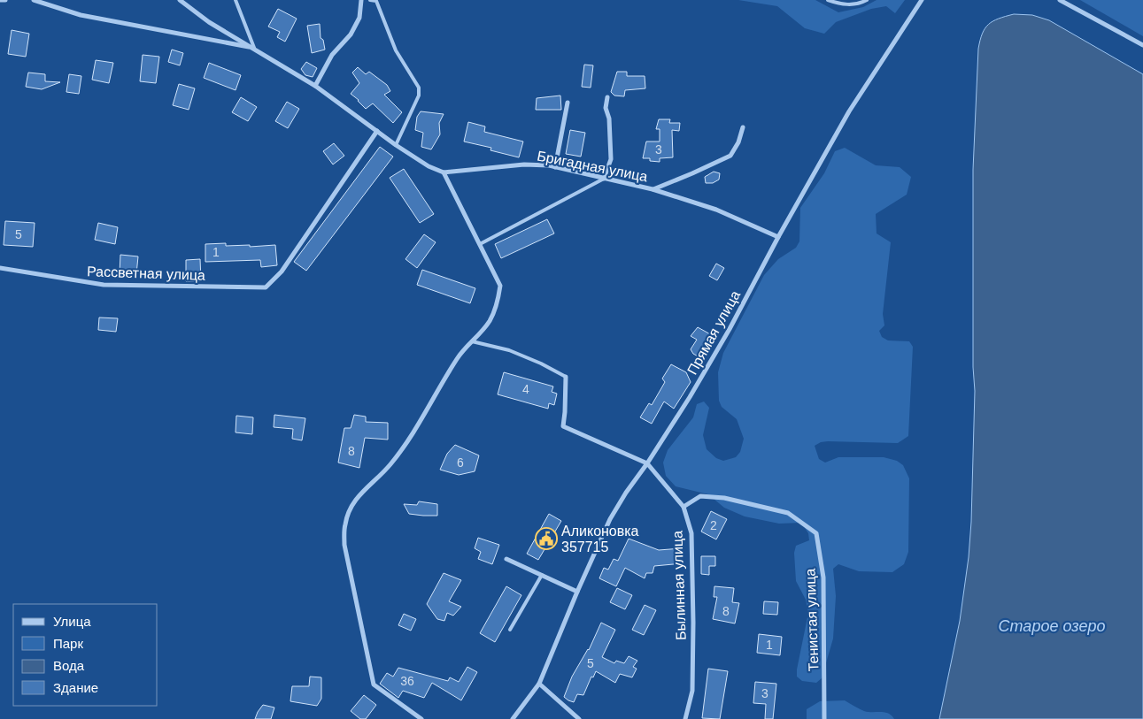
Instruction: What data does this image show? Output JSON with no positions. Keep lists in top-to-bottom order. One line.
{"streets":{"street":["Бригадная улица","Рассветная улица","Прямая улица","Былинная улица","Тенистая улица"]},"crossings":[["Бригадная улица","Прямая улица"],["Прямая улица","Былинная улица"],["Былинная улица","Тенистая улица"]],"water":["Старое озеро"],"places":{"public building":["Аликоновка 357715"]},"house_numbers":["3","5","1","4","8","6","2","8","1","5","36","3"],"legend":["Улица","Парк","Вода","Здание"]}
